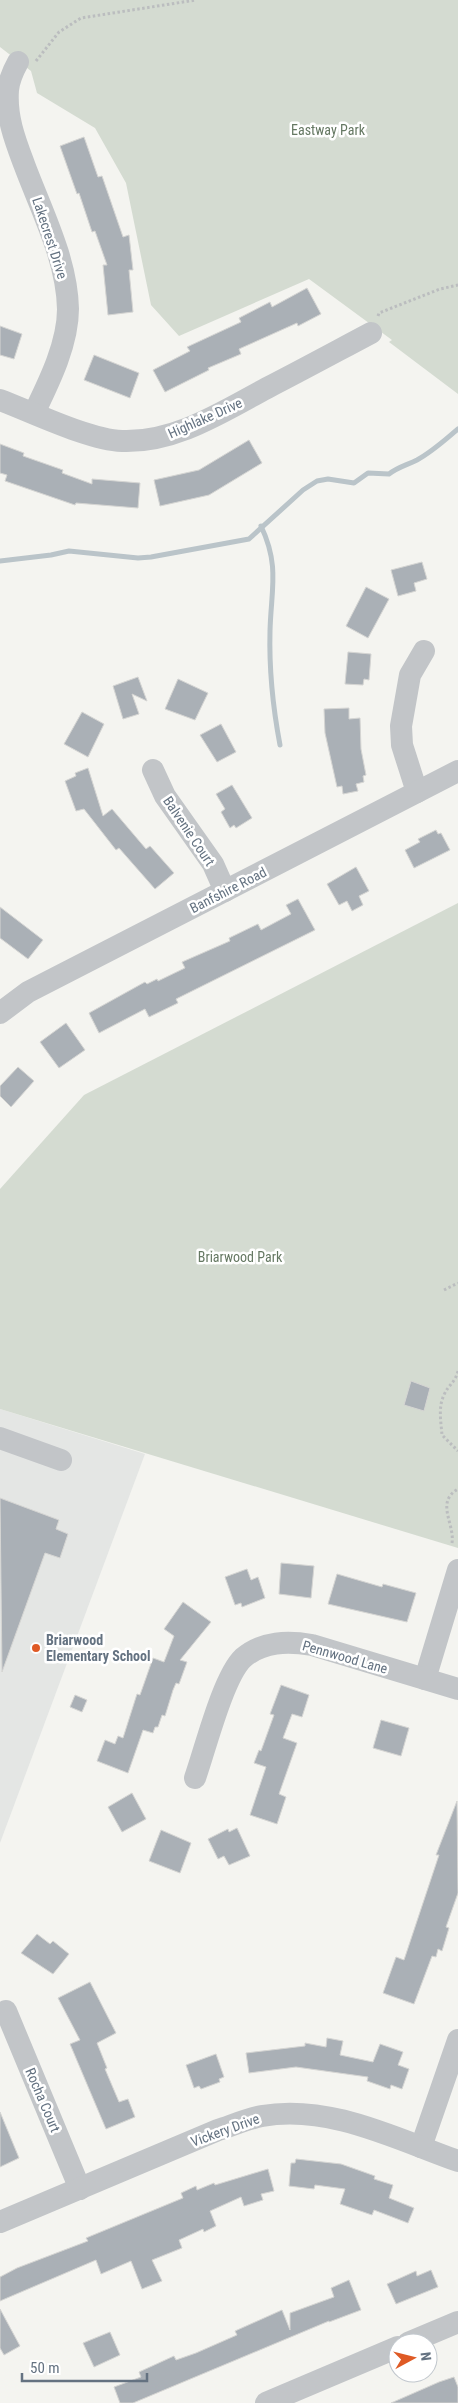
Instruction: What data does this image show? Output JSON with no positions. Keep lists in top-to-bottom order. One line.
{"streets":{"street":["Lakecrest Drive","Highlake Drive","Balvenie Court","Banfshire Road","Pennwood Lane","Rocha Court","Vickery Drive"]},"crossings":[["Lakecrest Drive","Highlake Drive"],["Balvenie Court","Banfshire Road"],["Rocha Court","Vickery Drive"]],"parks":["Eastway Park","Briarwood Park"],"places":["Briarwood Elementary School"],"scale_bar":"50 m","north":"right"}
